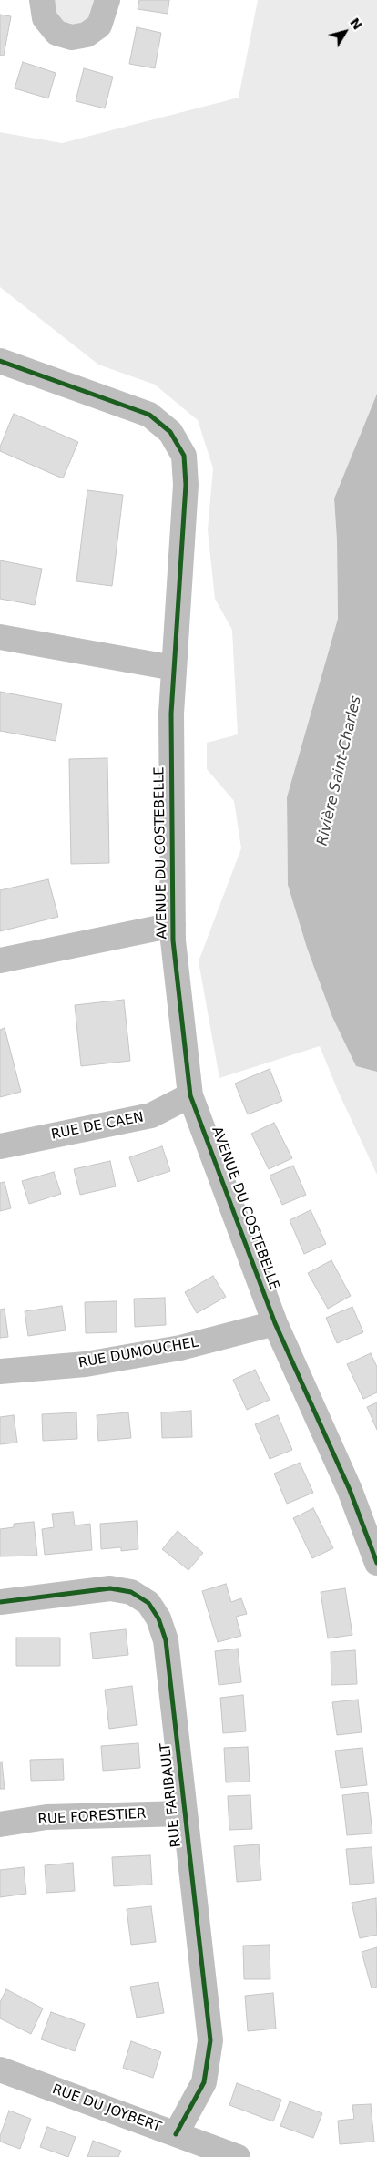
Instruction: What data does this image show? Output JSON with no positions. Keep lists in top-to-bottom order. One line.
{"streets":{"street":["AVENUE DU COSTEBELLE","RUE DE CAEN","RUE DUMOUCHEL","RUE FARIBAULT","RUE FORESTIER","RUE DU JOYBERT"]},"crossings":[["AVENUE DU COSTEBELLE","RUE DE CAEN"],["AVENUE DU COSTEBELLE","RUE DUMOUCHEL"],["RUE FARIBAULT","RUE FORESTIER"],["RUE FARIBAULT","RUE DU JOYBERT"]],"water":["Rivière Saint-Charles"],"north":"top right"}
